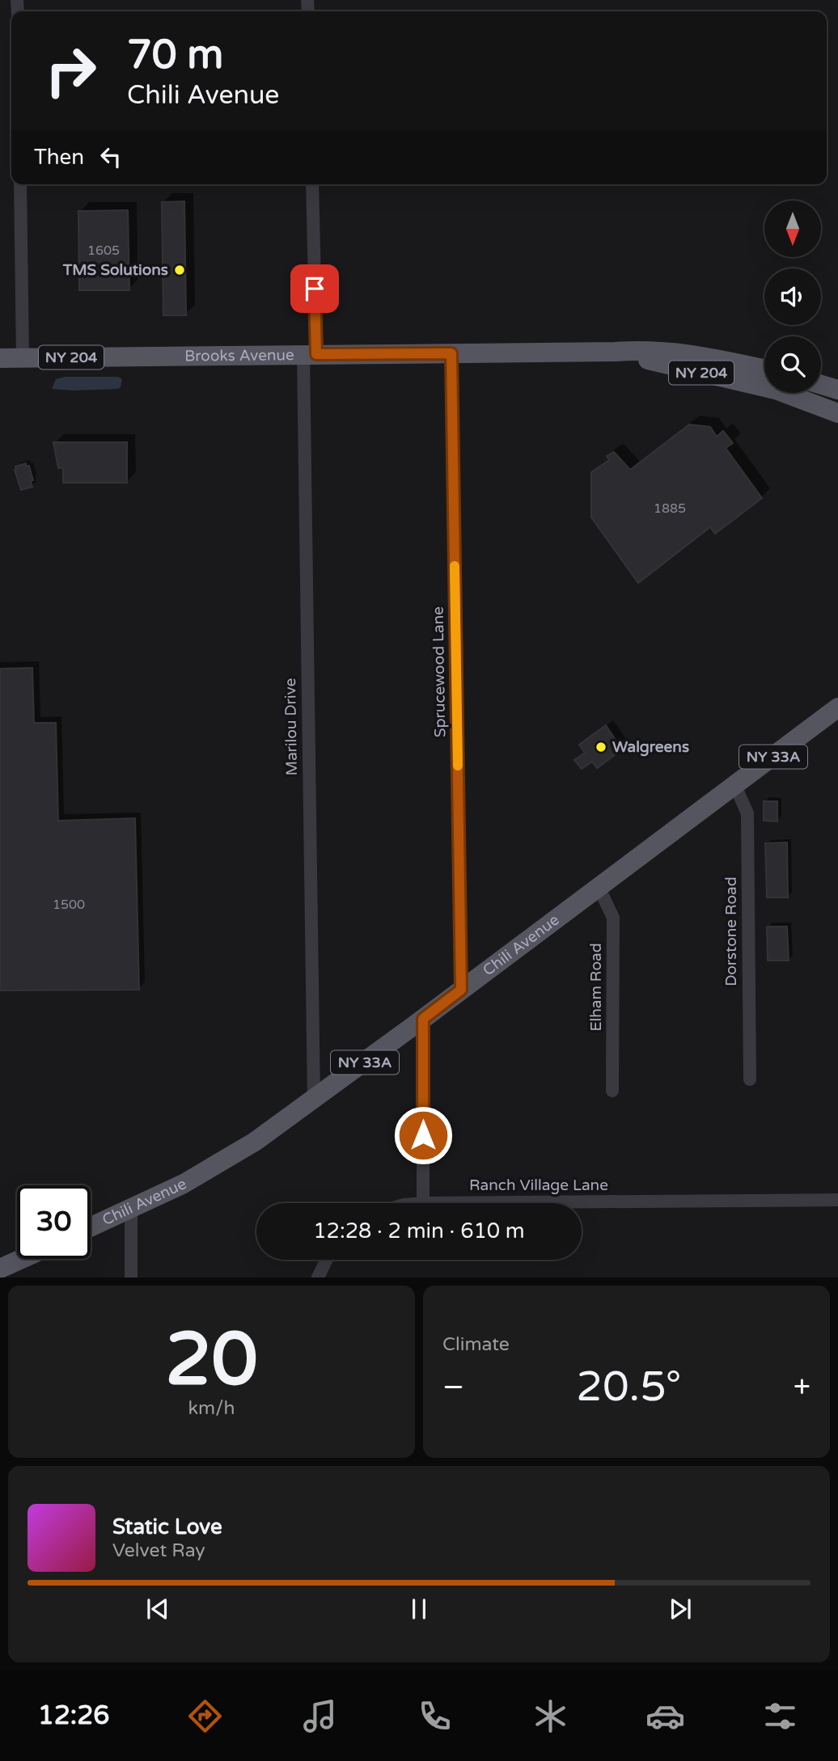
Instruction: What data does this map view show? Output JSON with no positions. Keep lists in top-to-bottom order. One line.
{"streets":{"main road":["Brooks Avenue","NY 204","NY 33A","Chili Avenue"],"street":["Sprucewood Lane","Marilou Drive","Dorstone Road","Elham Road","Ranch Village Lane"]},"crossings":[["Brooks Avenue","Sprucewood Lane"],["Brooks Avenue","Marilou Drive"],["Sprucewood Lane","Chili Avenue"],["Marilou Drive","Chili Avenue"],["Dorstone Road","Chili Avenue"],["Chili Avenue","Elham Road"]],"places":["TMS Solutions","Walgreens"],"house_numbers":["1605","1885","1500"],"north":"bottom","page":{"turn":["70 m","Chili Avenue"],"then":"Then","limit":"30","trip":"12:28 · 2 min · 610 m","tile":[["20","km/h"],"Climate"],"heat":["−","20.5°","+"],"song":["Static Love","Velvet Ray"],"tabs":"12:26"}}
